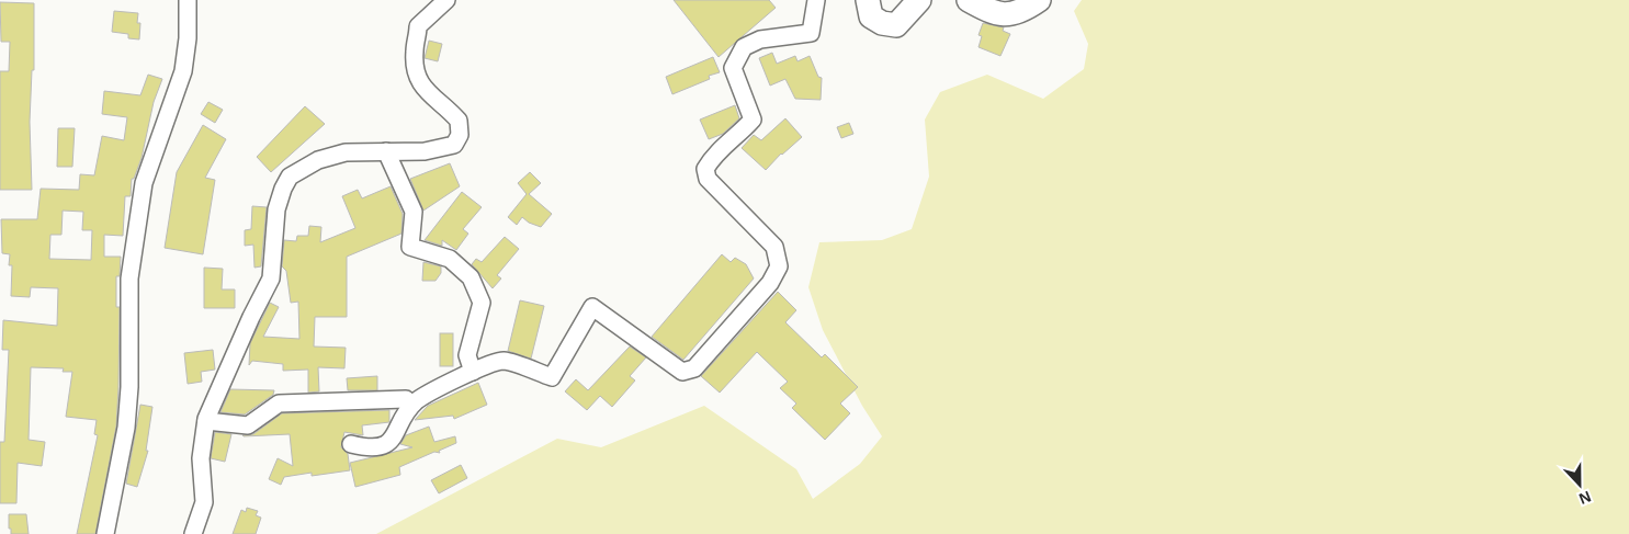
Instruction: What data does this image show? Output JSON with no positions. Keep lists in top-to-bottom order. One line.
{"north":"bottom"}
